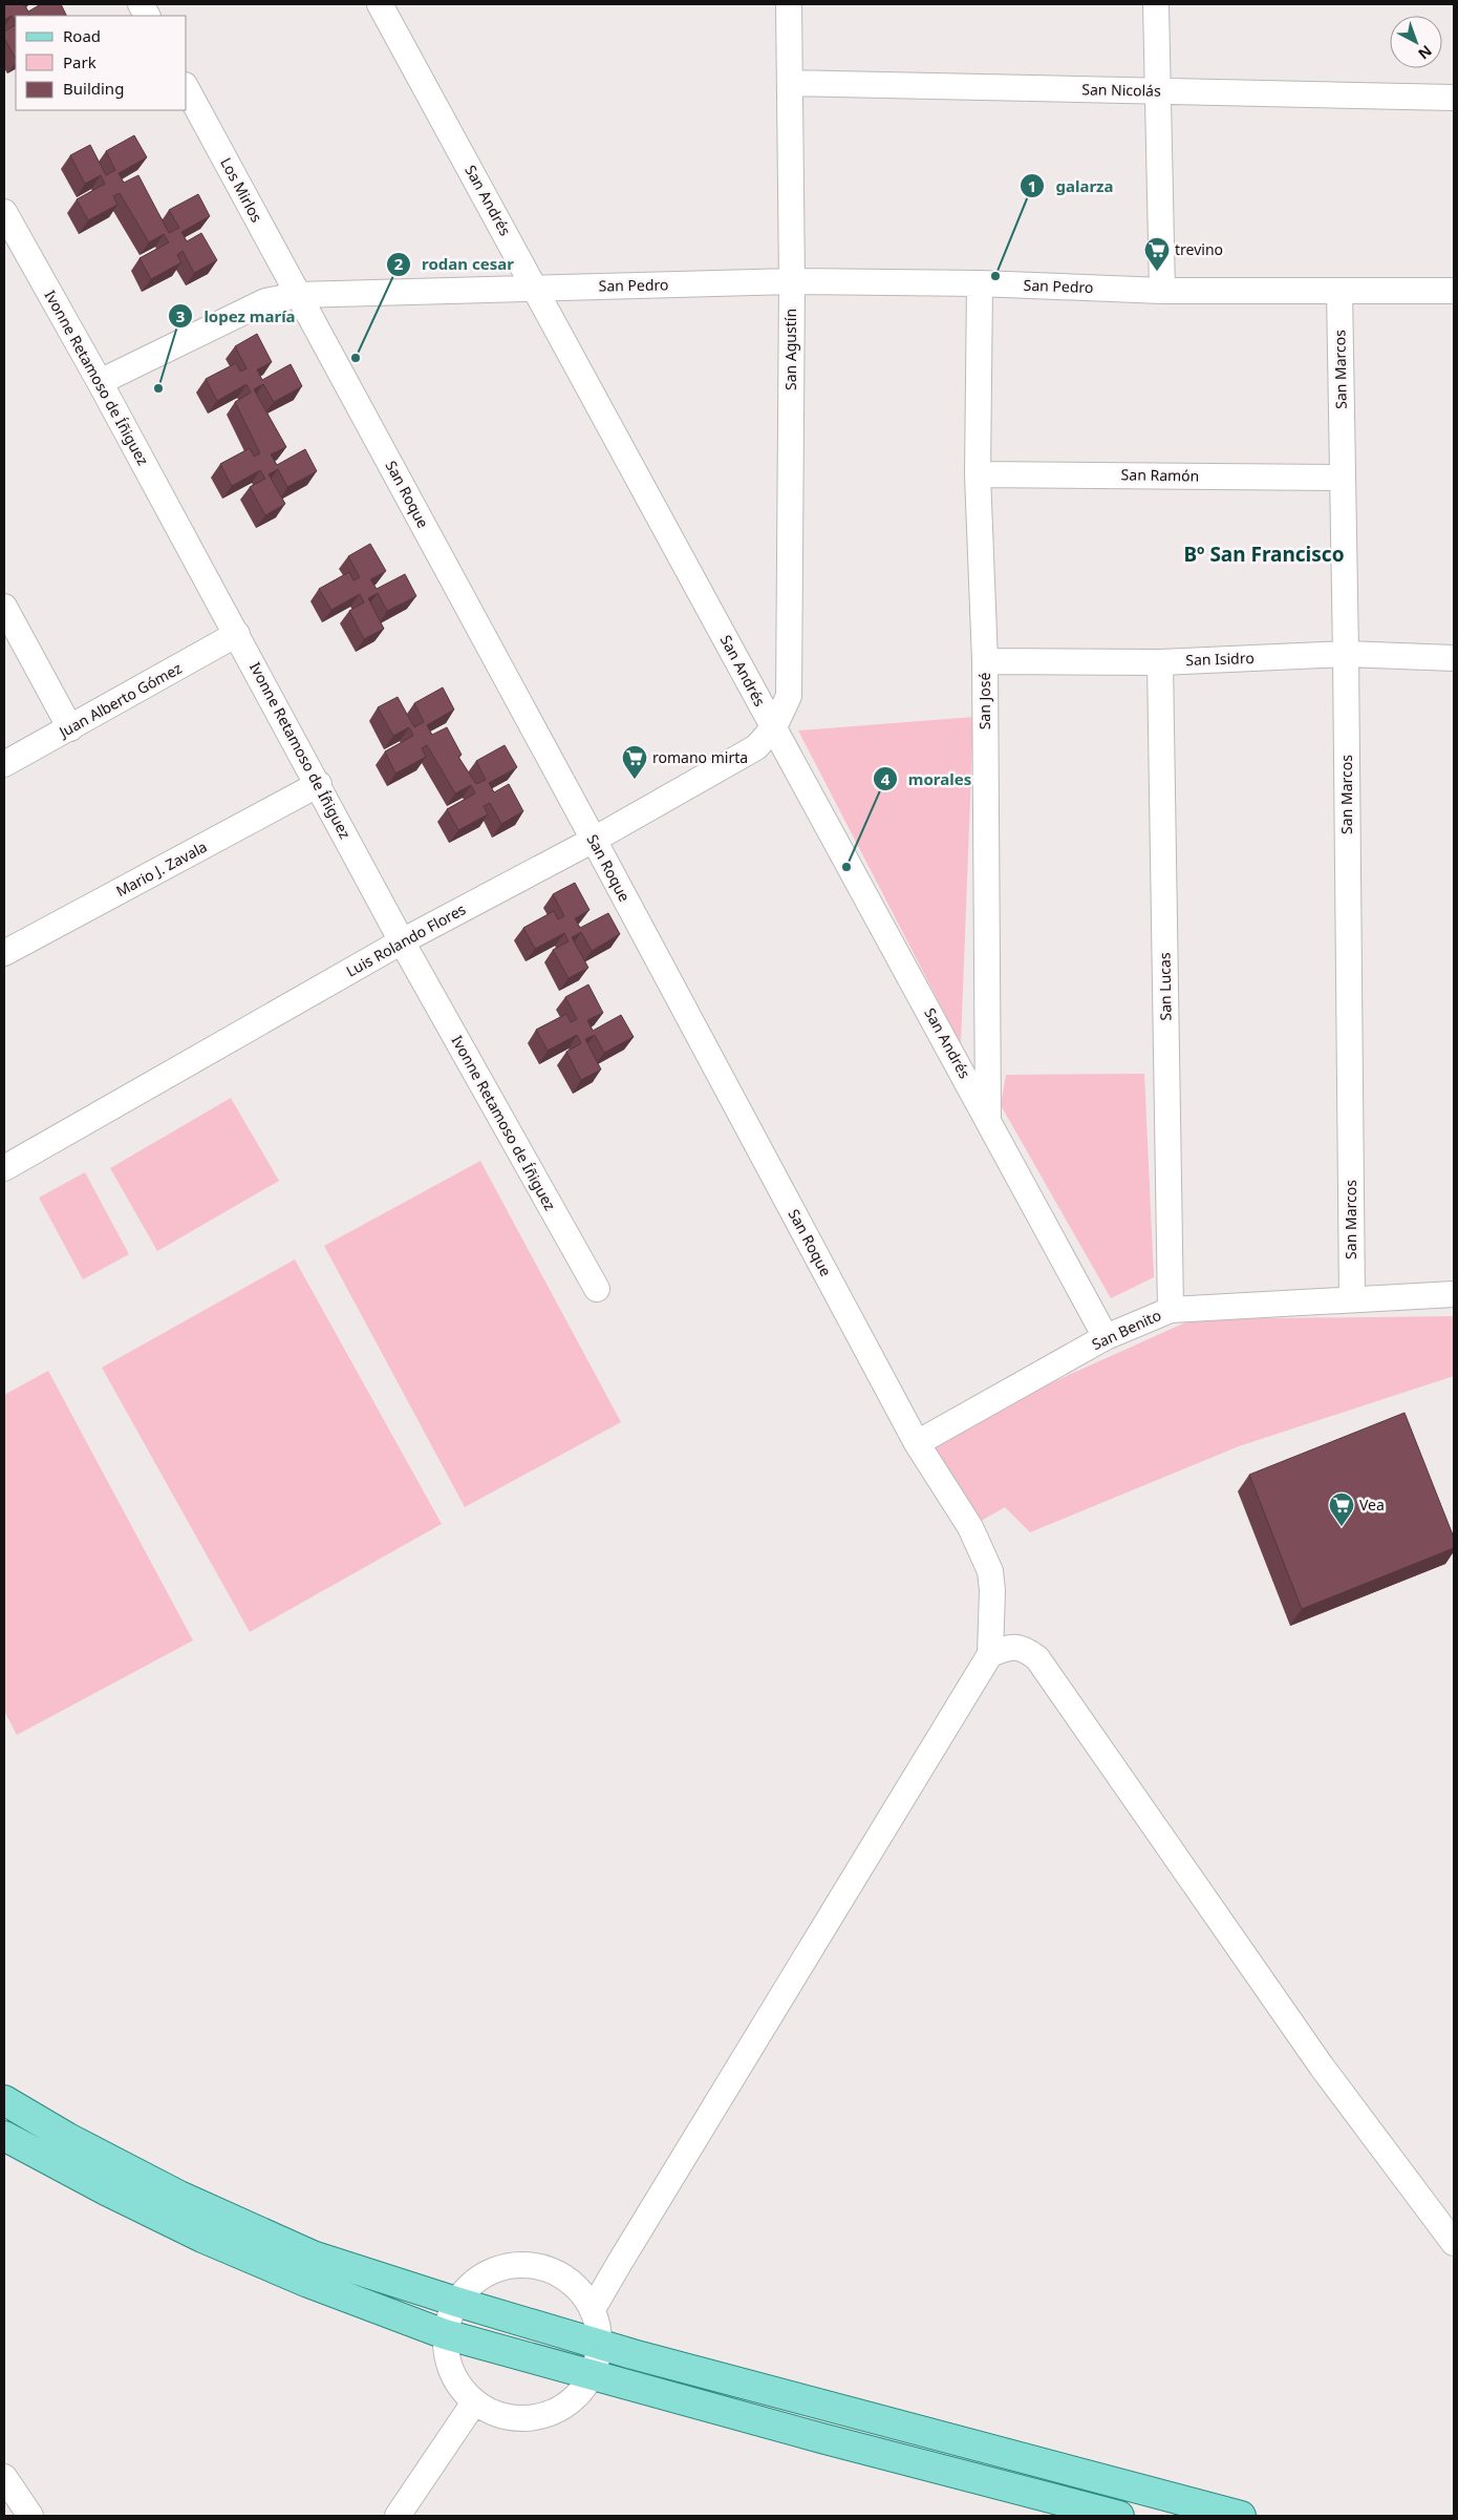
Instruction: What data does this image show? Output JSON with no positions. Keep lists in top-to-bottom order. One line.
{"streets":{"street":["San Nicolás","Los Mirlos","San Andrés","San Pedro","San Agustín","San Marcos","Ivonne Retamoso de Íñiguez","San Ramón","San Roque","San Isidro","Juan Alberto Gómez","San José","Mario J. Zavala","Luis Rolando Flores","San Lucas","San Benito"]},"crossings":[["San Nicolás","San Agustín"],["Los Mirlos","San Pedro"],["Los Mirlos","San Roque"],["San Andrés","San Pedro"],["San Andrés","San José"],["San Andrés","Luis Rolando Flores"],["San Andrés","San Benito"],["San Pedro","San Agustín"],["San Pedro","San Marcos"],["San Pedro","Ivonne Retamoso de Íñiguez"],["San Pedro","San Roque"],["San Pedro","San José"],["San Agustín","Luis Rolando Flores"],["San Marcos","San Ramón"],["San Marcos","San Isidro"],["San Marcos","San Benito"],["Ivonne Retamoso de Íñiguez","Juan Alberto Gómez"],["Ivonne Retamoso de Íñiguez","Mario J. Zavala"],["Ivonne Retamoso de Íñiguez","Luis Rolando Flores"],["San Ramón","San José"],["San Roque","Luis Rolando Flores"],["San Roque","San Benito"],["San Isidro","San José"],["San Isidro","San Lucas"],["San Lucas","San Benito"]],"districts":["Bº San Francisco"],"places":{"supermarket":["trevino","romano mirta","Vea"],"other":["galarza","rodan cesar","lopez maría","morales"]},"legend":["Road","Park","Building"],"north":"bottom right"}
